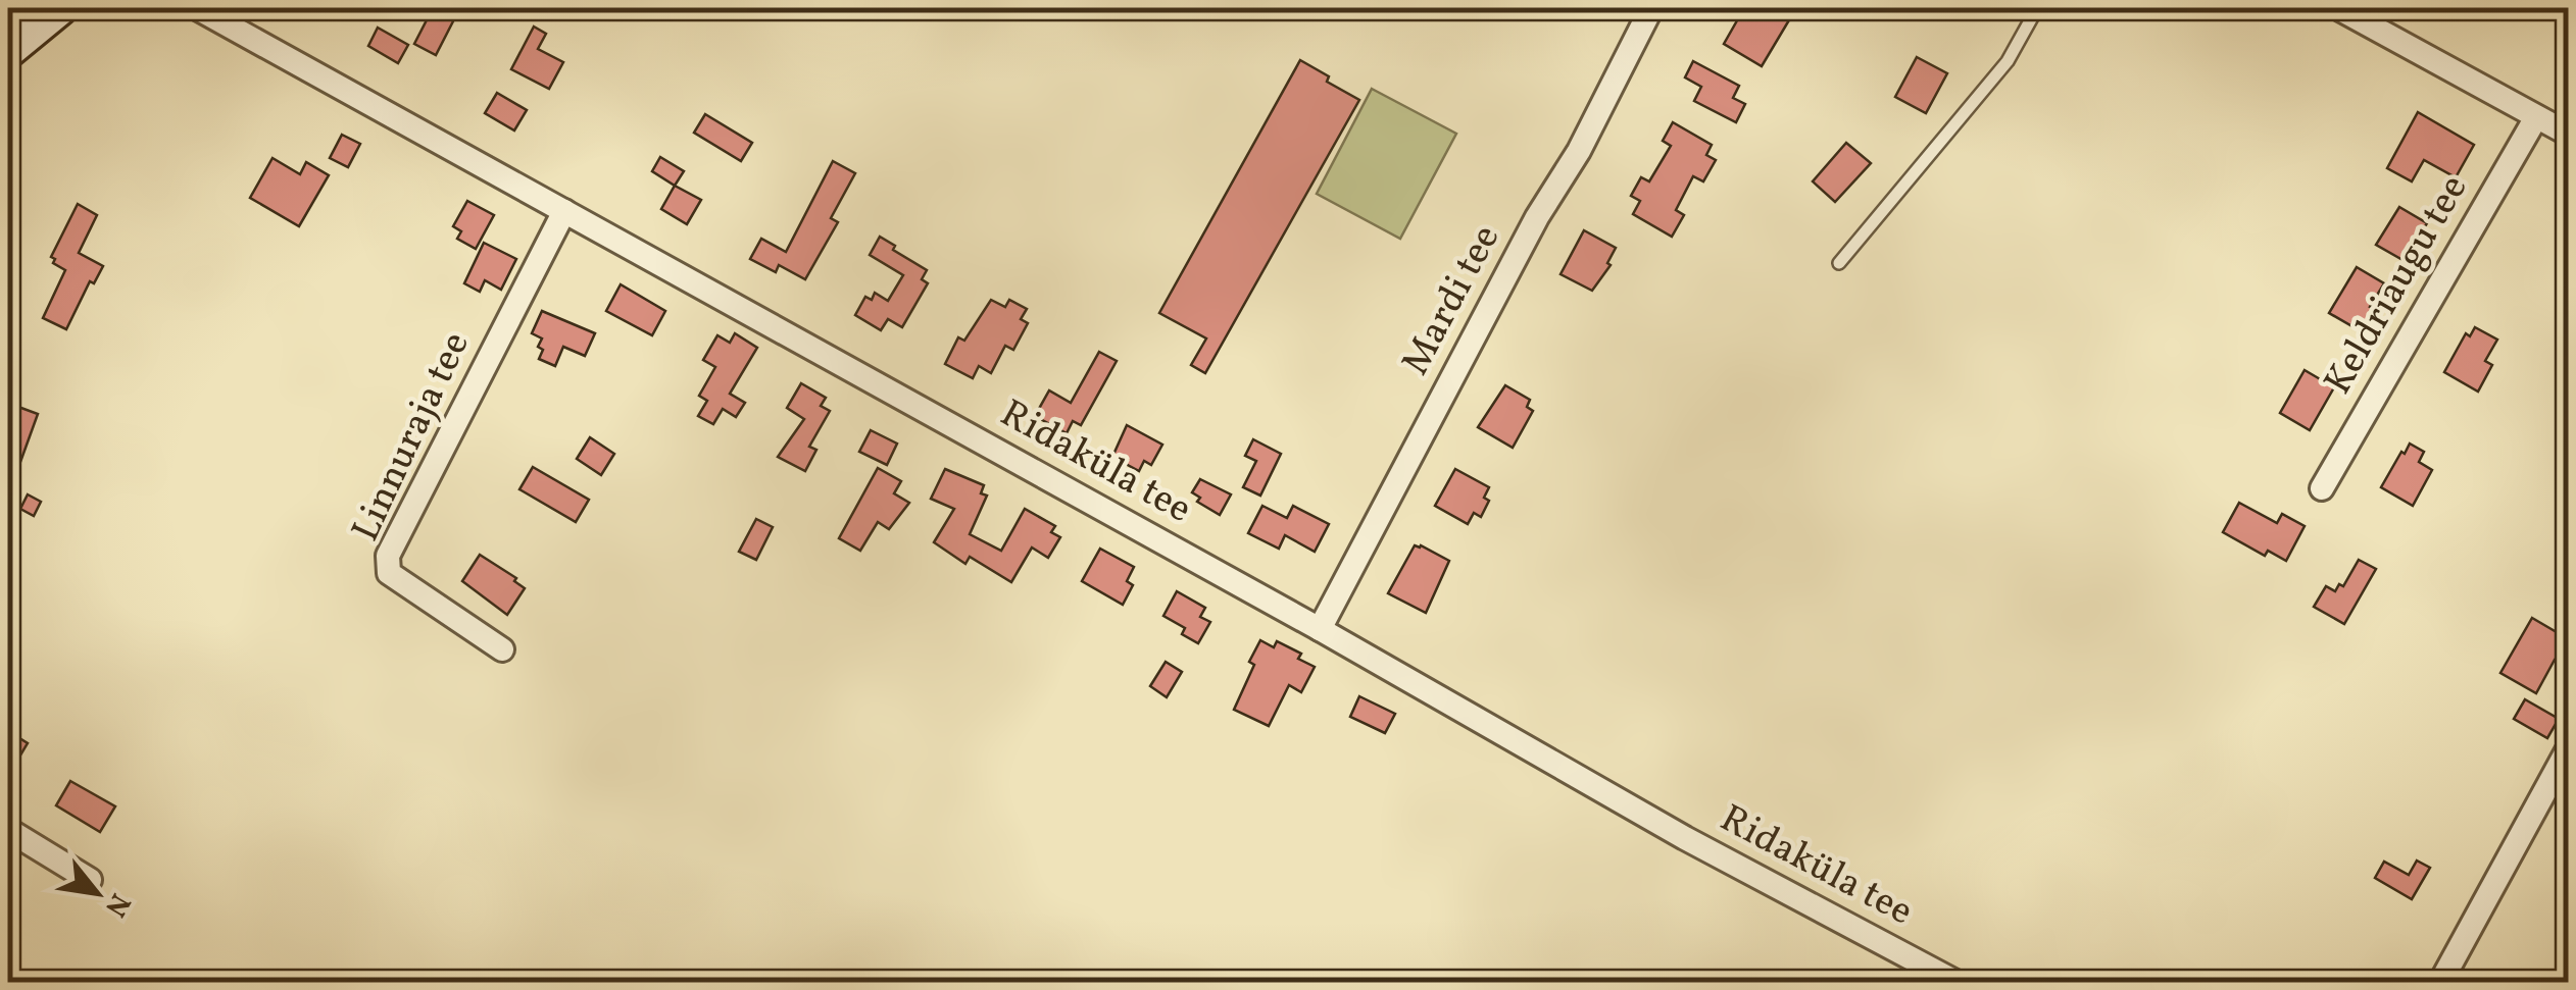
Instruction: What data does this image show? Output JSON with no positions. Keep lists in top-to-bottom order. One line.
{"streets":{"street":["Keldriaugu tee","Mardi tee","Linnuraja tee","Ridaküla tee"]},"crossings":[["Mardi tee","Ridaküla tee"],["Linnuraja tee","Ridaküla tee"]],"north":"bottom right"}
